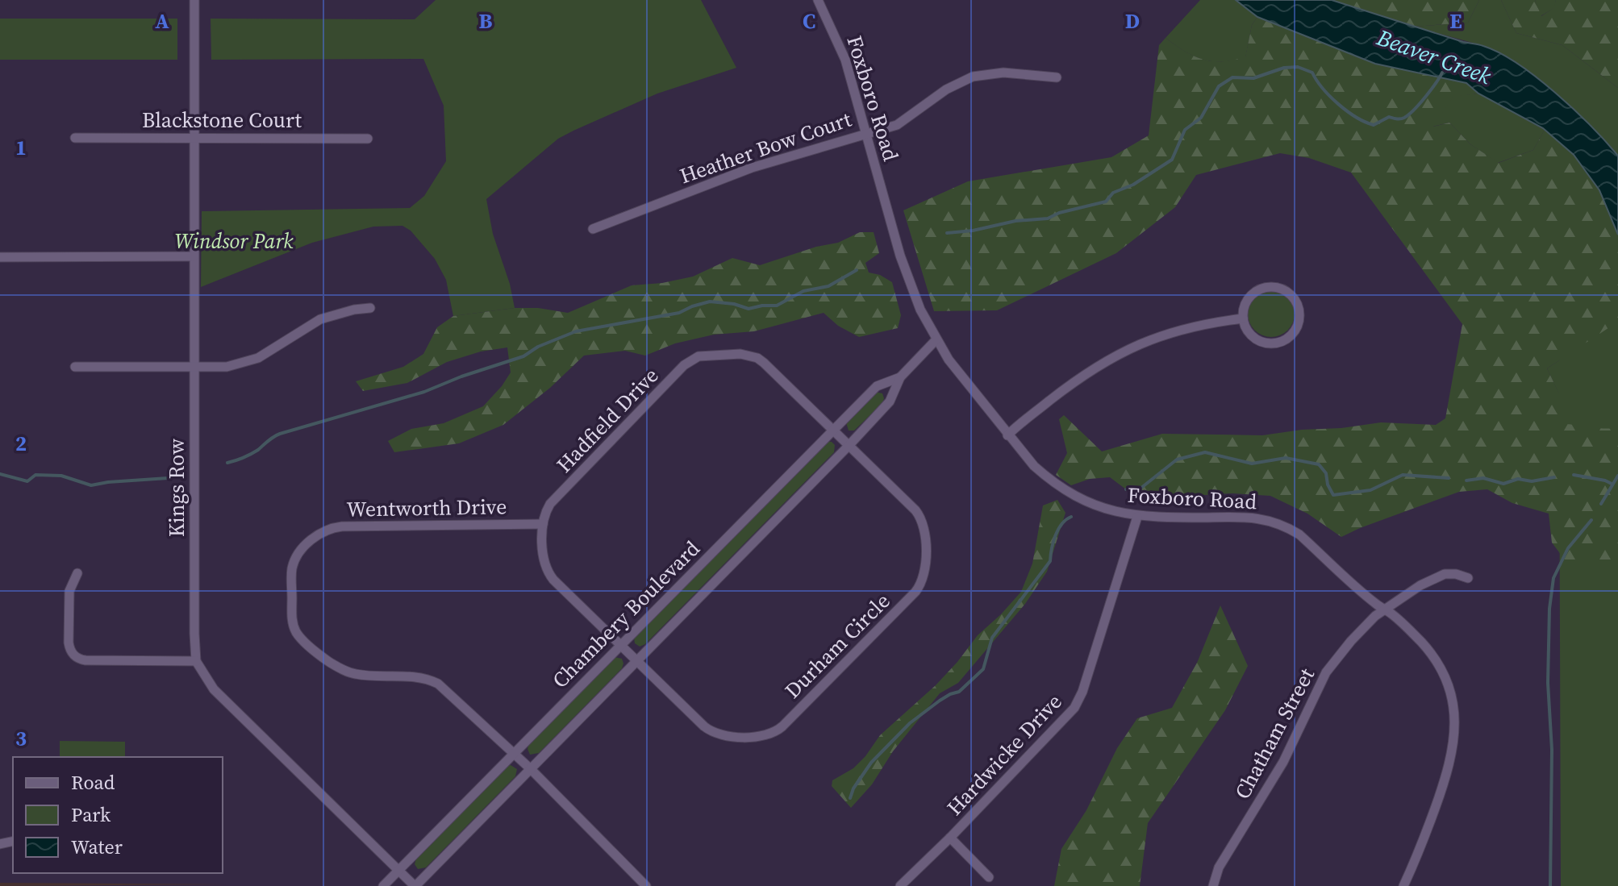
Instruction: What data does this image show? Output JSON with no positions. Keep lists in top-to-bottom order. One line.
{"streets":{"street":["Foxboro Road","Blackstone Court","Heather Bow Court","Hadfield Drive","Kings Row","Wentworth Drive","Chambery Boulevard","Durham Circle","Chatham Street","Hardwicke Drive"]},"crossings":[["Foxboro Road","Heather Bow Court"],["Foxboro Road","Chambery Boulevard"],["Foxboro Road","Chatham Street"],["Foxboro Road","Hardwicke Drive"],["Blackstone Court","Kings Row"],["Hadfield Drive","Wentworth Drive"],["Hadfield Drive","Chambery Boulevard"],["Hadfield Drive","Durham Circle"],["Kings Row","Chambery Boulevard"],["Wentworth Drive","Chambery Boulevard"],["Chambery Boulevard","Durham Circle"]],"water":["Beaver Creek"],"parks":["Windsor Park"],"legend":["Road","Park","Water"],"grid":{"columns":["A","B","C","D","E"],"rows":["1","2","3"]}}
